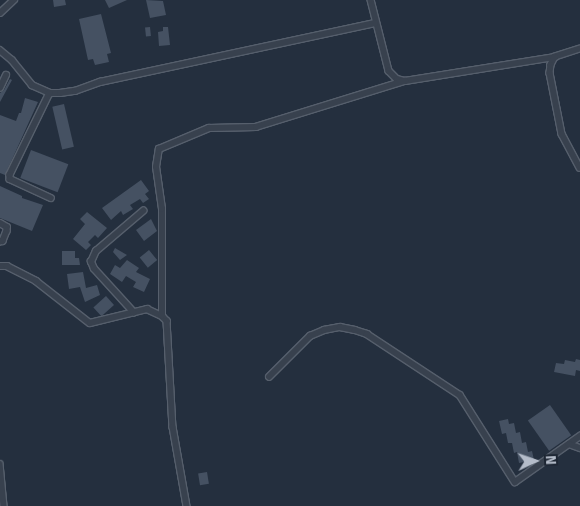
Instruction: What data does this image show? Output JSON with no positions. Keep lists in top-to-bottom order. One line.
{"north":"right"}
